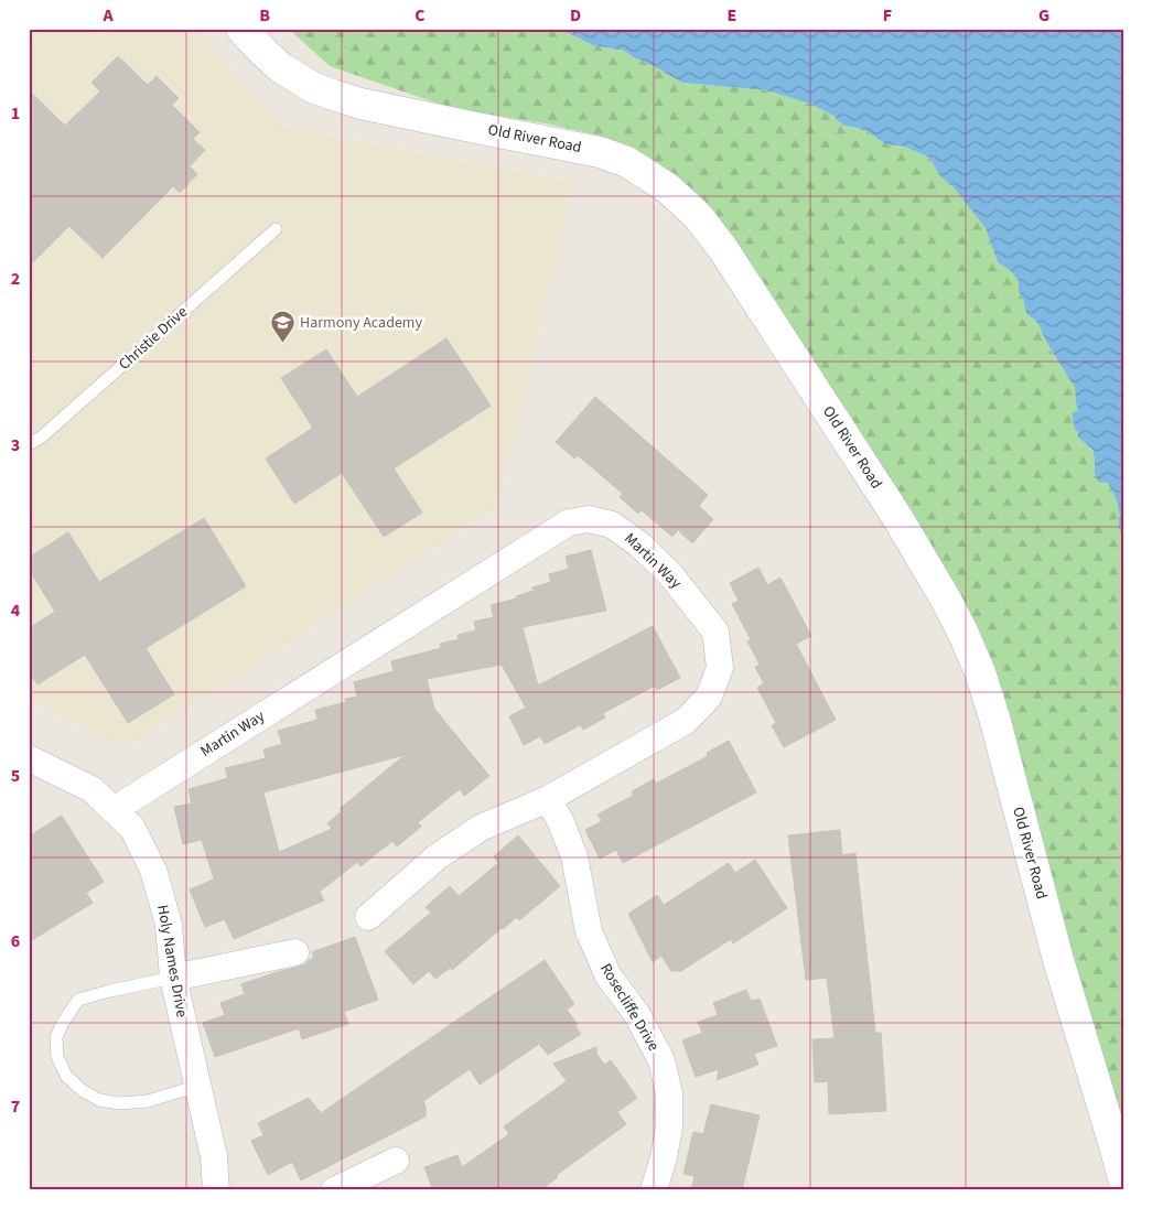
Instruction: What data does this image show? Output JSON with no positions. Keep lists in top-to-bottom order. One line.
{"streets":{"street":["Old River Road","Martin Way","Holy Names Drive","Rosecliffe Drive"],"lane":["Christie Drive"]},"crossings":[["Martin Way","Holy Names Drive"],["Martin Way","Rosecliffe Drive"]],"places":{"school or university":["Harmony Academy"]},"grid":{"columns":["A","B","C","D","E","F","G"],"rows":["1","2","3","4","5","6","7"]}}
